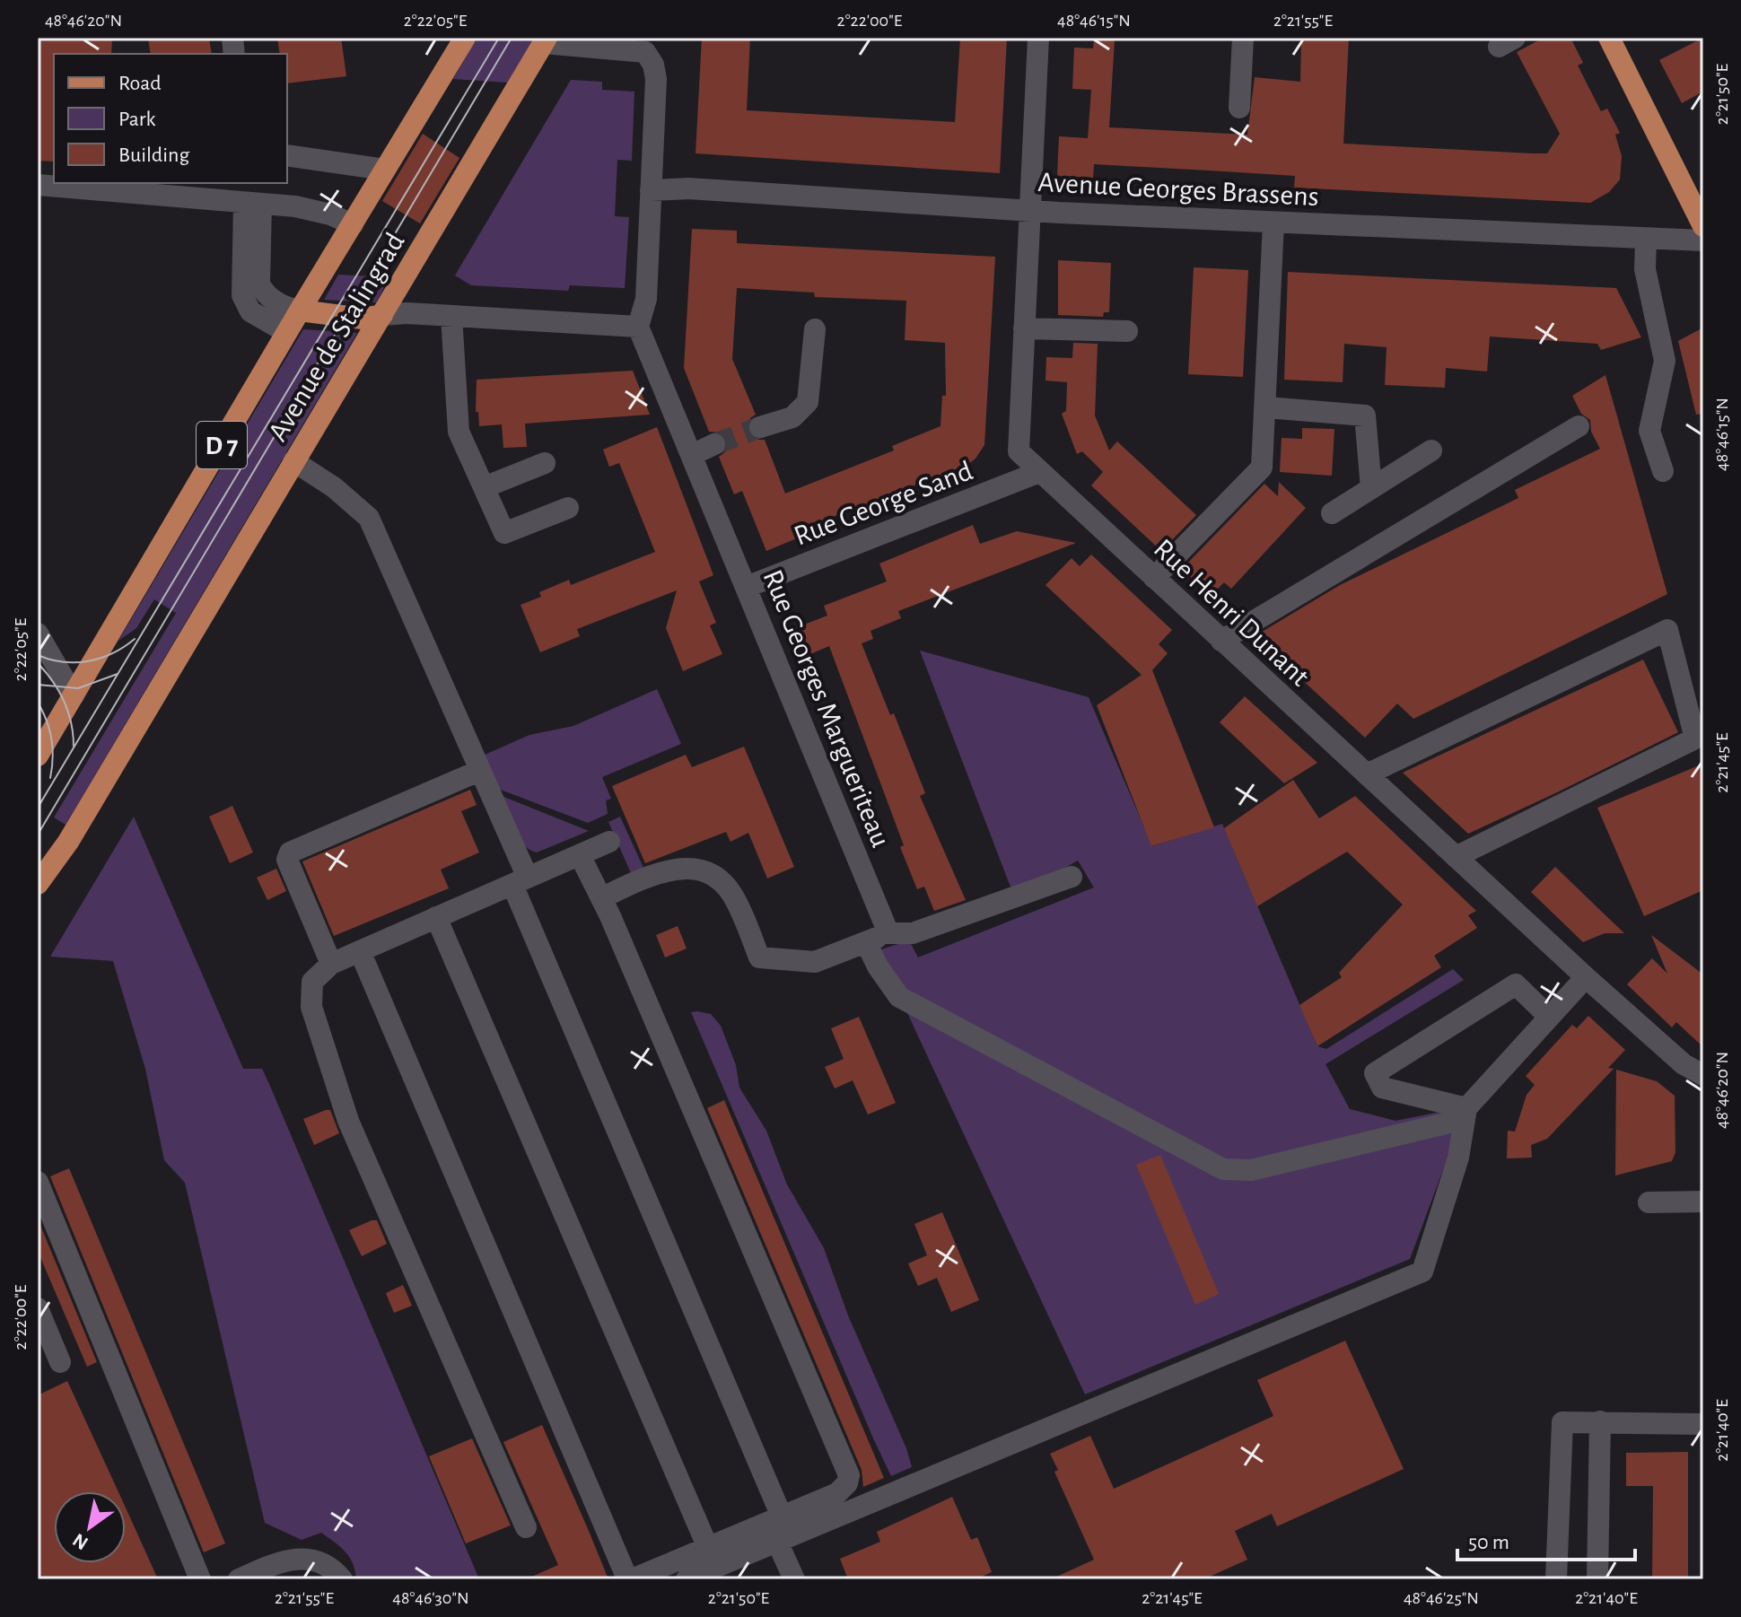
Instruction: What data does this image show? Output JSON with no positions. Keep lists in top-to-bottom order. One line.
{"streets":{"main road":["Avenue de Stalingrad","D 7"],"street":["Avenue Georges Brassens","Rue George Sand","Rue Henri Dunant","Rue Georges Margueriteau"]},"crossings":[["Avenue Georges Brassens","Rue Henri Dunant"],["Rue George Sand","Rue Henri Dunant"],["Rue George Sand","Rue Georges Margueriteau"]],"legend":["Road","Park","Building"],"scale_bar":"50 m","north":"bottom left","coordinates":["48°46'20\"N","2°22'05\"E","2°22'00\"E","48°46'15\"N","2°21'55\"E","2°21'50\"E","2°21'45\"E","2°21'40\"E","48°46'30\"N","48°46'25\"N"]}
